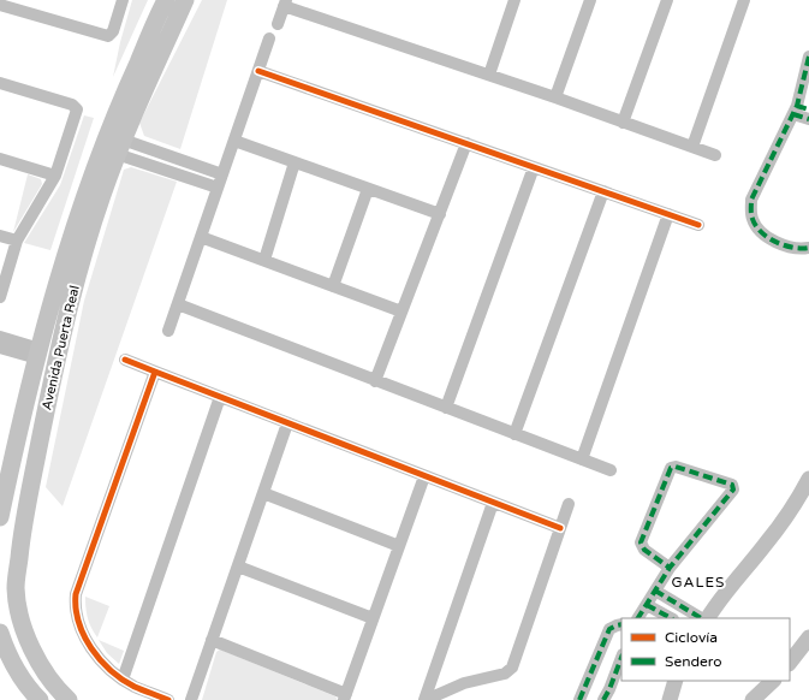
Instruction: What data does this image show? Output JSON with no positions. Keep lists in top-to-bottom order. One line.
{"streets":{"main road":["Avenida Puerta Real"]},"districts":["GALES"],"legend":["Ciclovía","Sendero"]}
